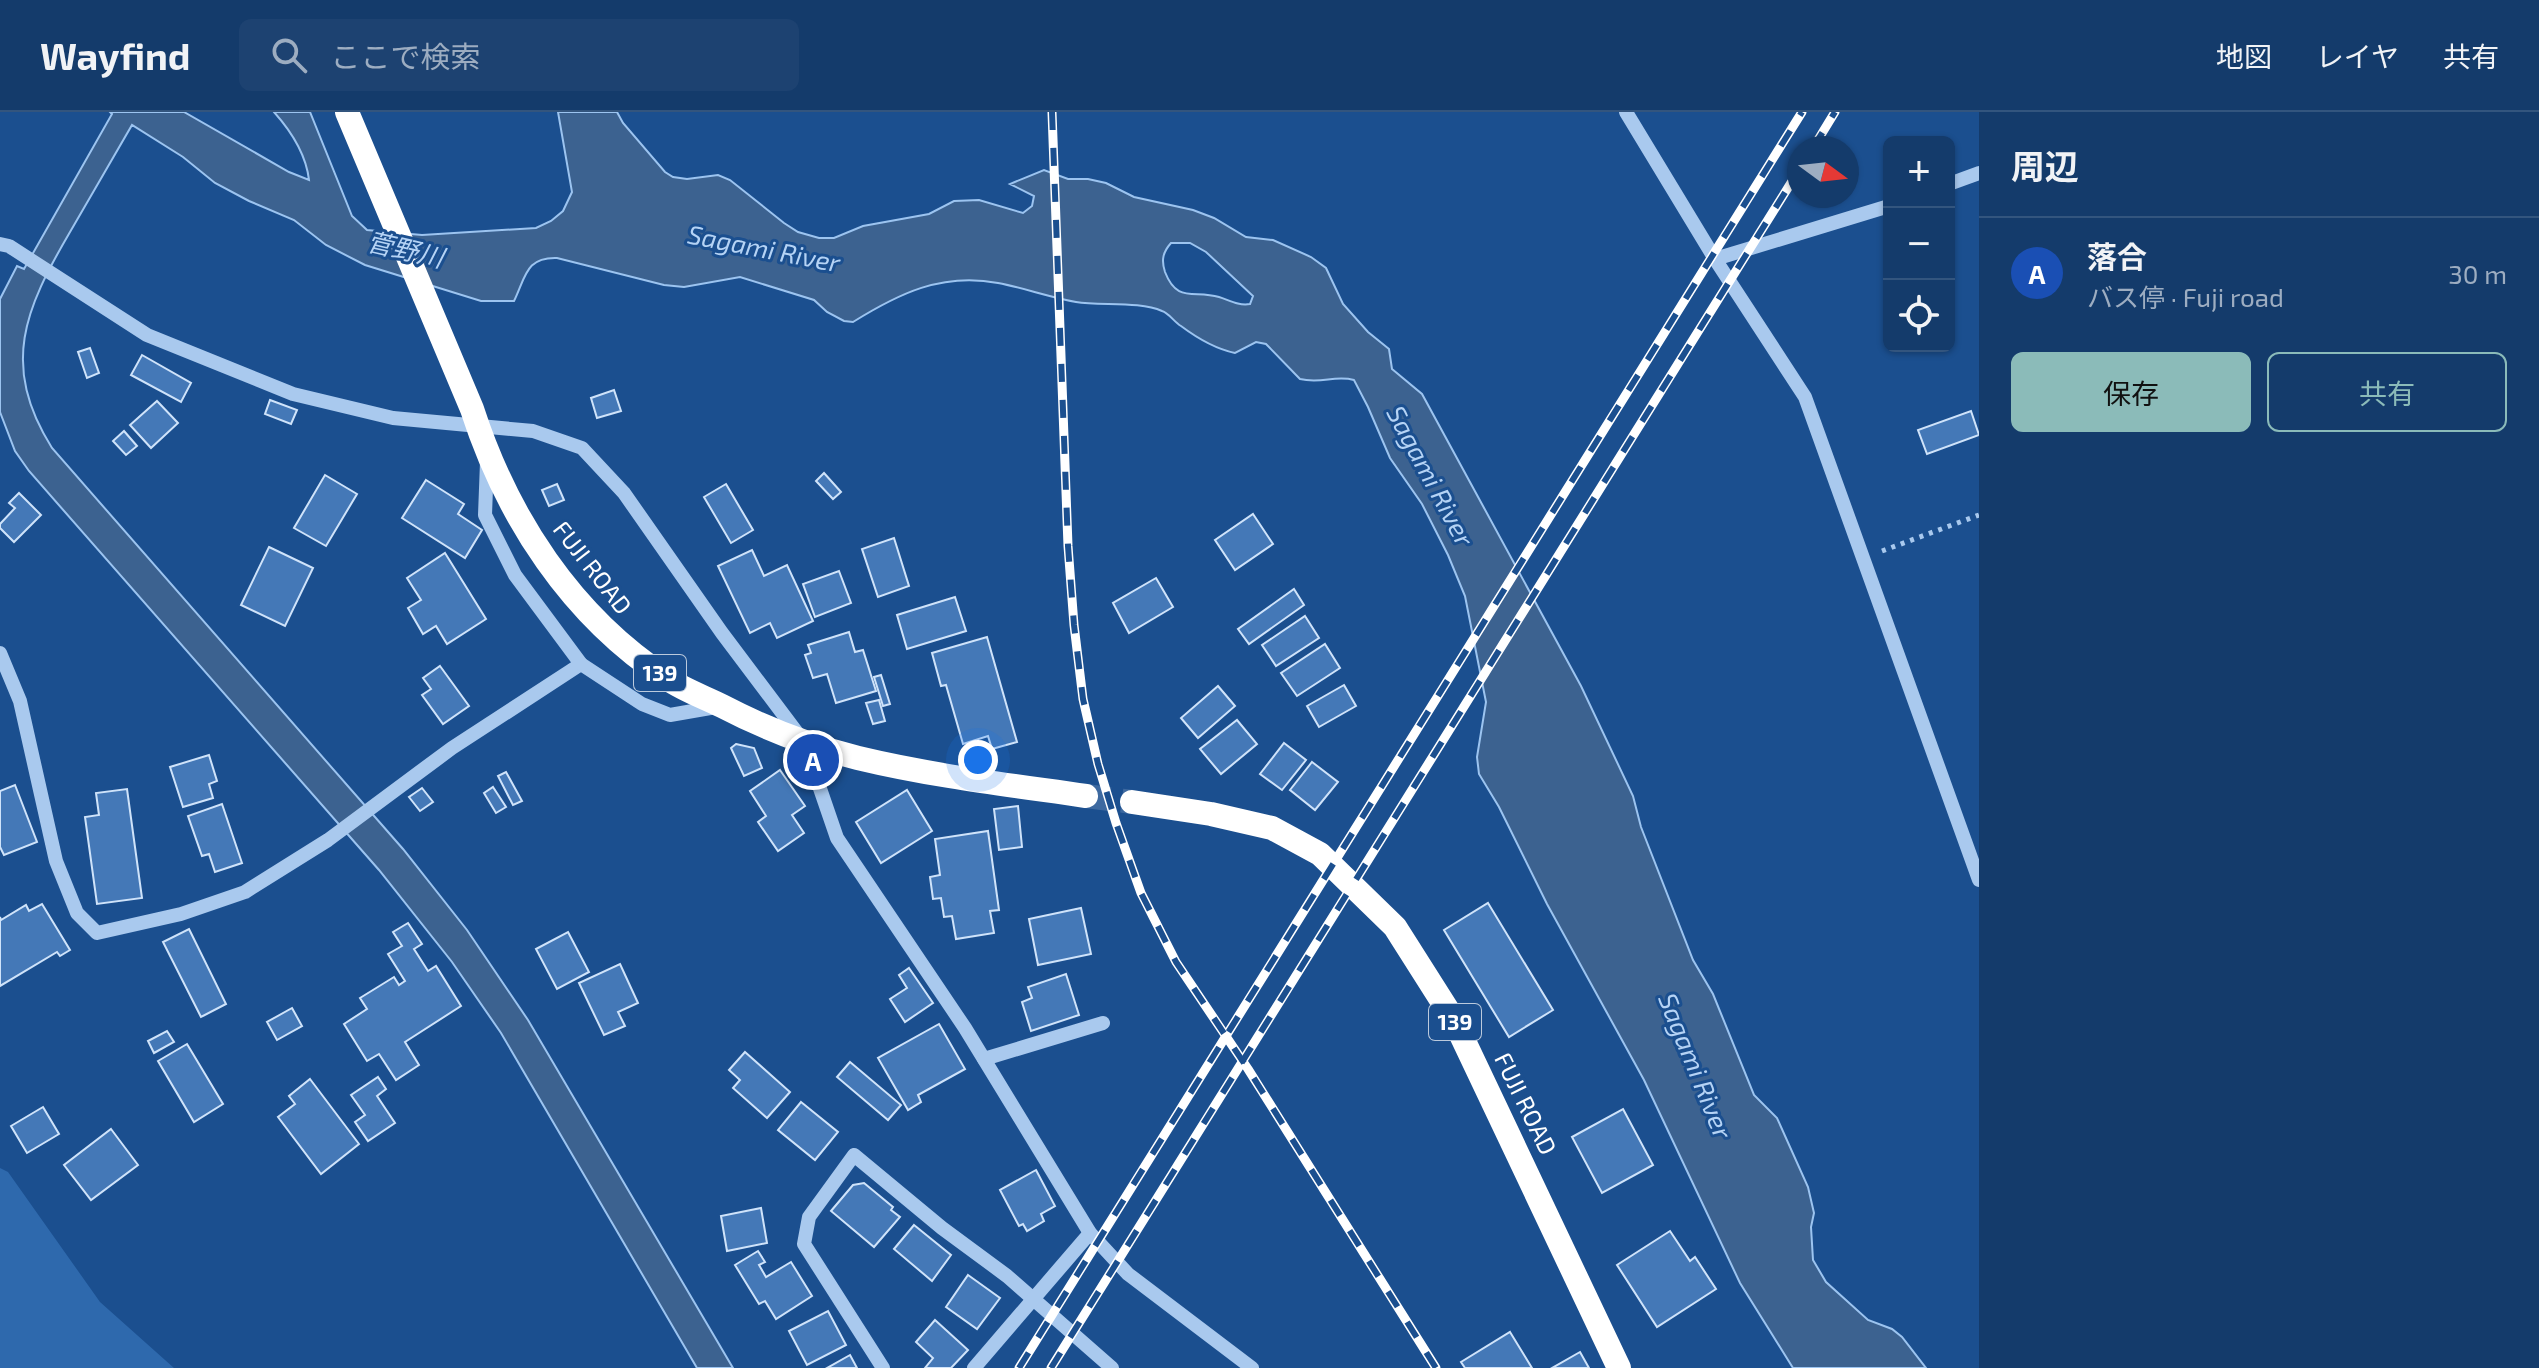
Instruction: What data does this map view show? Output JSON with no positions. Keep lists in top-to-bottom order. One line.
{"streets":{"highway":["FUJI ROAD","139"]},"water":["Sagami River","菅野川"],"north":"right","page":{"header":"Wayfind","search":"ここで検索","nav":["地図","レイヤ","共有"],"heading":"周辺","map_buttons":["+","−"],"list":[{"mark":"A","name":"落合","note":"バス停 · Fuji road","value":"30 m"}],"buttons":["保存","共有"],"pins":"A"}}
